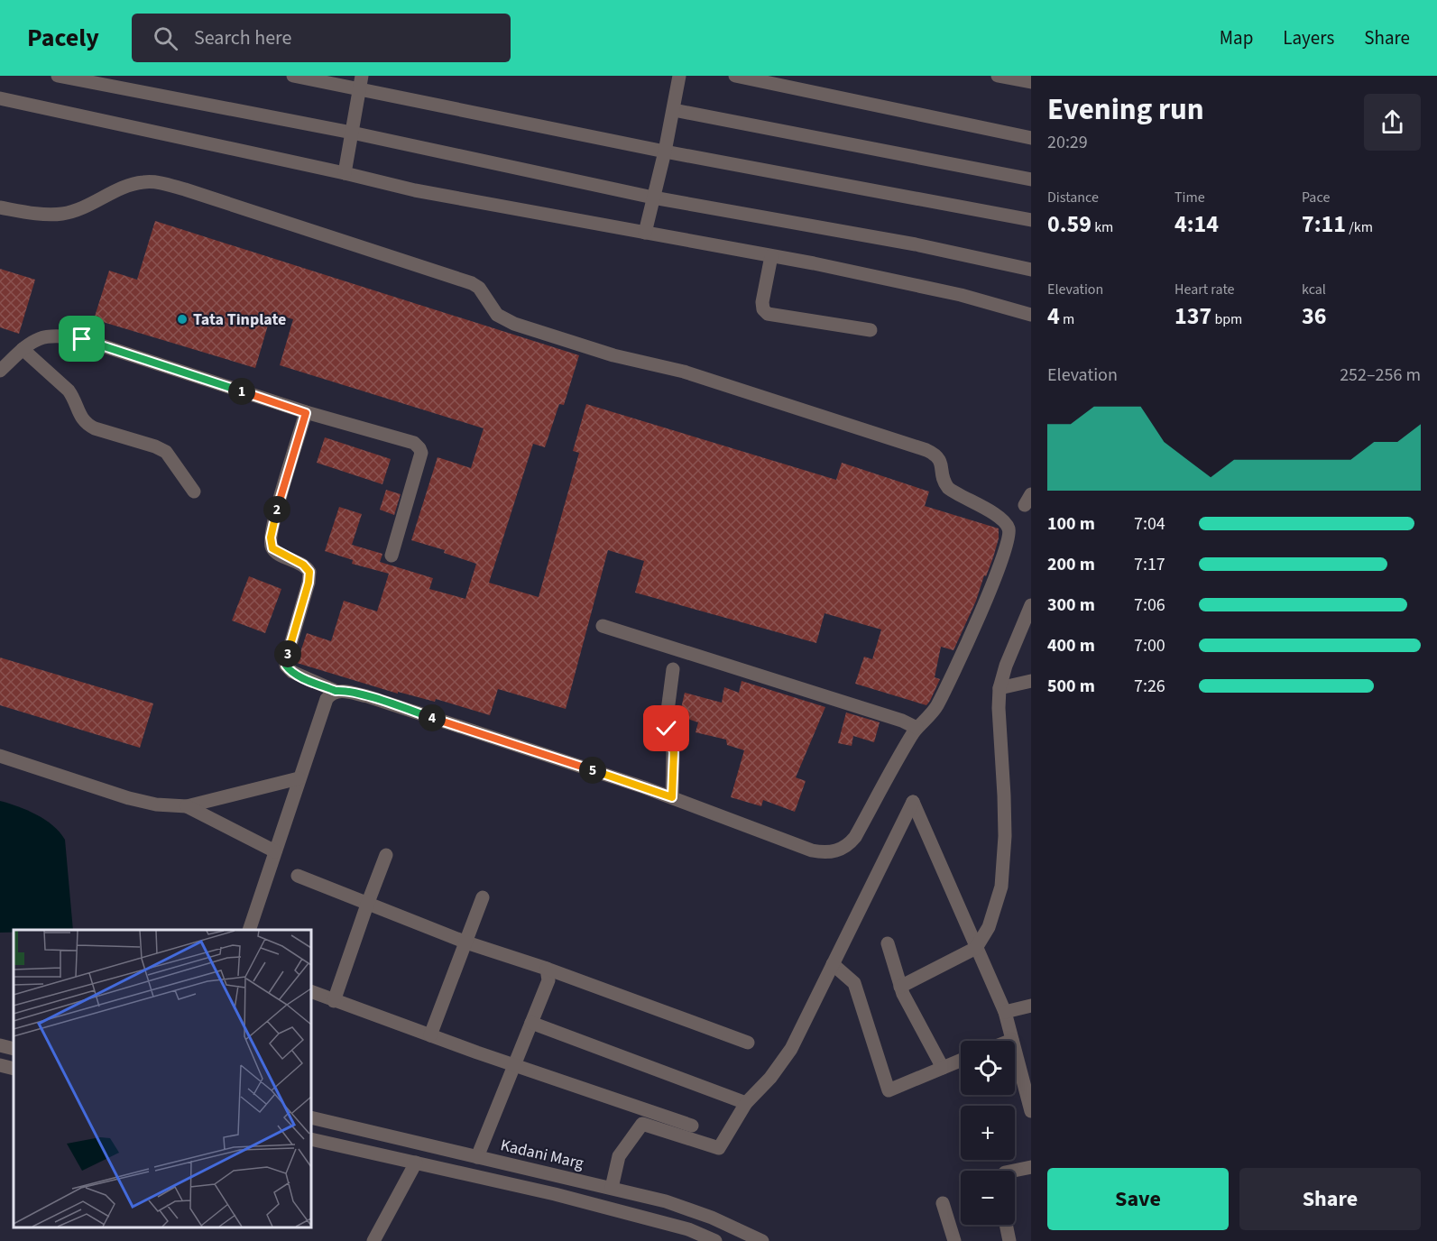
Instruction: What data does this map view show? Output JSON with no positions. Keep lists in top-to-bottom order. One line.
{"streets":{"street":["Kadani Marg"]},"places":["Tata Tinplate"],"page":{"header":"Pacely","search":"Search here","nav":["Map","Layers","Share"],"heading":["Evening run","20:29"],"stats":[["Distance","0.59 km"],["Time","4:14"],["Pace","7:11 /km"],["Elevation","4 m"],["Heart rate","137 bpm"],["kcal","36"]],"chart":["Elevation","252–256 m"],"pins":["1","2","3","4","5"],"list":[{"name":"100 m","note":"7:04"},{"name":"200 m","note":"7:17"},{"name":"300 m","note":"7:06"},{"name":"400 m","note":"7:00"},{"name":"500 m","note":"7:26"}],"map_buttons":["+","−"],"buttons":["Save","Share"]}}
